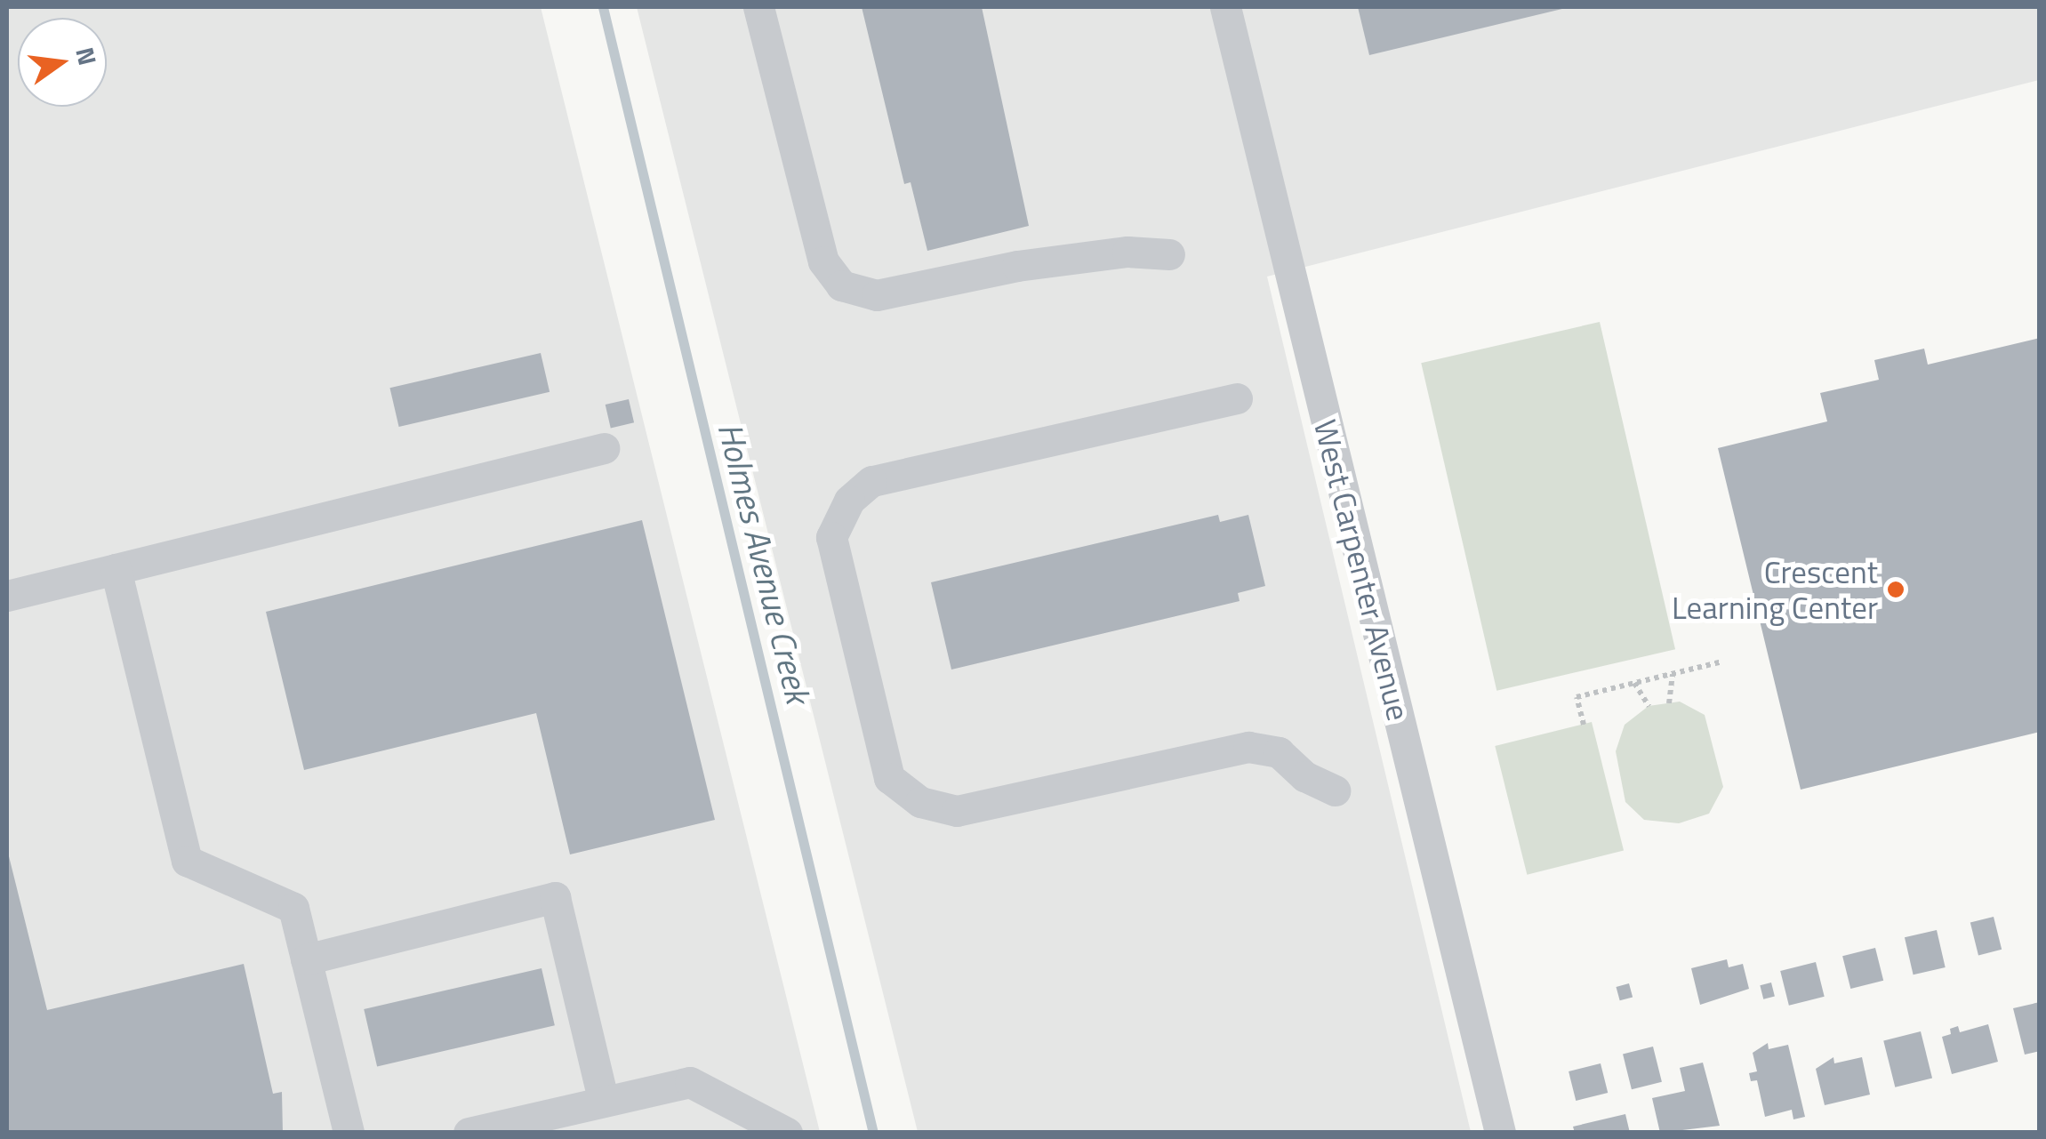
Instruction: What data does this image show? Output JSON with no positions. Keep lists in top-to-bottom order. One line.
{"streets":{"street":["West Carpenter Avenue"]},"water":["Holmes Avenue Creek"],"places":["Crescent Learning Center"],"north":"right"}
